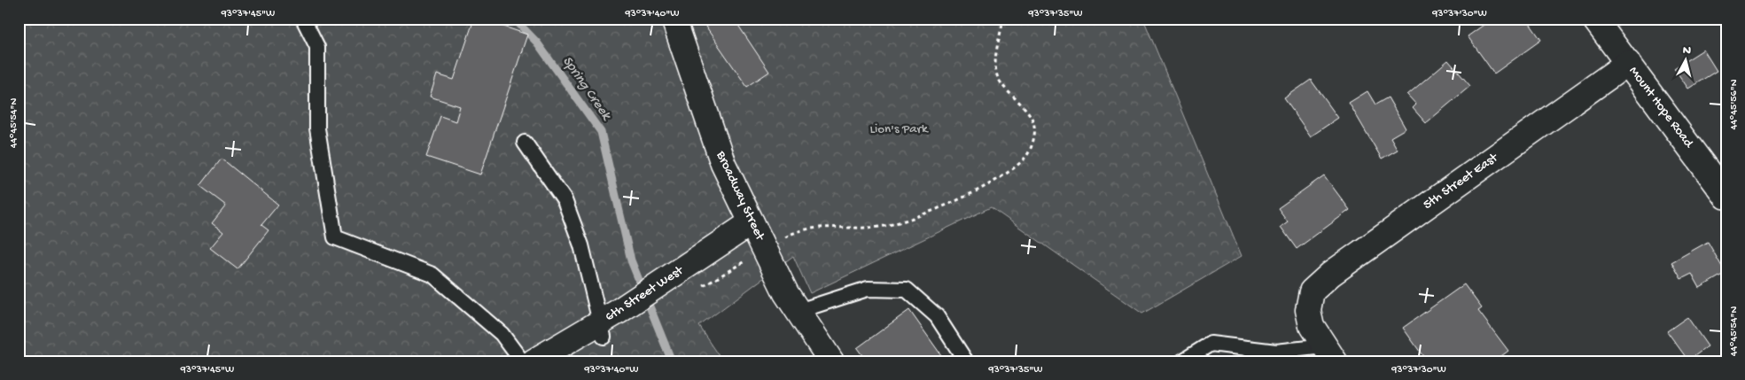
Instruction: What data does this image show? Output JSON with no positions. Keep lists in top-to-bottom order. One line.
{"streets":{"street":["Mount Hope Road","5th Street East","Broadway Street","6th Street West"]},"crossings":[["Mount Hope Road","5th Street East"],["Broadway Street","6th Street West"]],"water":["Spring Creek"],"parks":["Lion's Park"],"north":"top","coordinates":["93°37'45\"W","93°37'40\"W","93°37'35\"W","93°37'30\"W","44°45'56\"N","44°45'54\"N"]}
